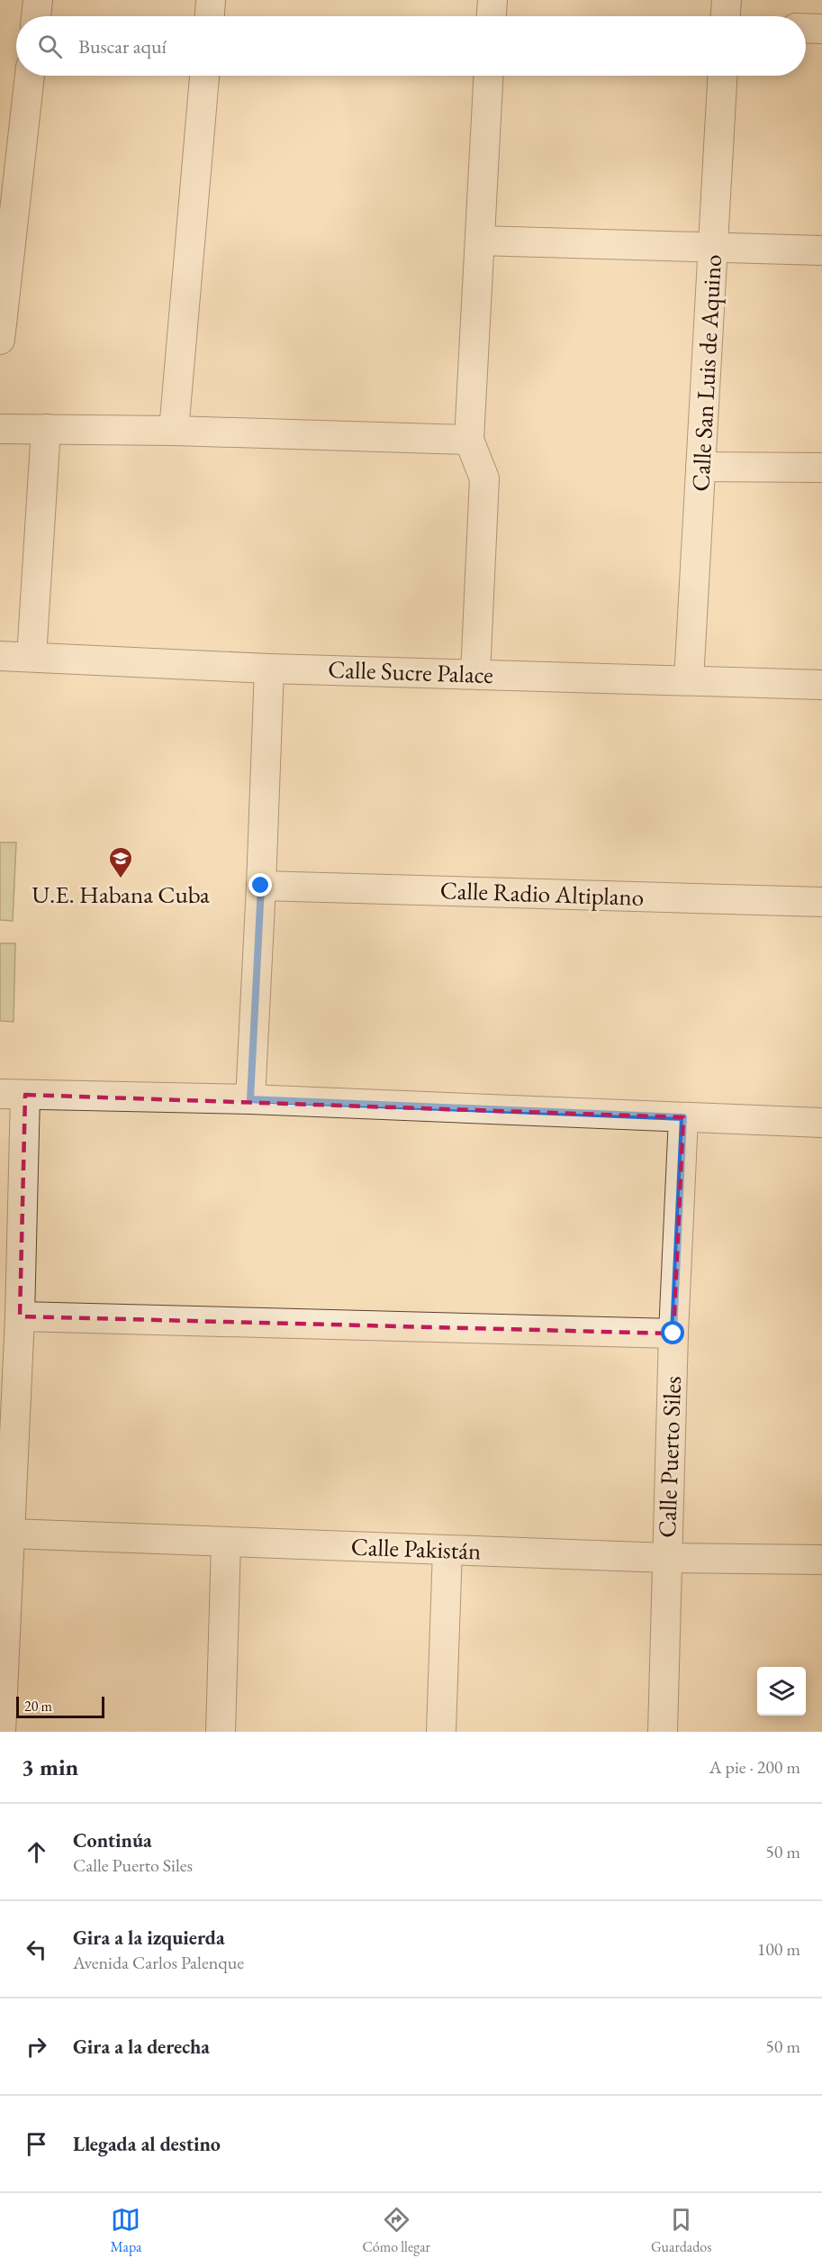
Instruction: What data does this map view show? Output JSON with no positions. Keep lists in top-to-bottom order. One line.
{"streets":{"street":["Calle San Luis de Aquino","Calle Sucre Palace","Calle Radio Altiplano","Calle Puerto Siles","Calle Pakistán"]},"crossings":[["Calle San Luis de Aquino","Calle Sucre Palace"],["Calle Puerto Siles","Calle Pakistán"]],"places":{"school or university":["U.E. Habana Cuba"]},"scale_bar":"20 m","page":{"search":"Buscar aquí","scale":"20 m","heading":["3 min","A pie · 200 m"],"list":[["Continúa","Calle Puerto Siles","50 m"],["Gira a la izquierda","Avenida Carlos Palenque","100 m"],["Gira a la derecha","50 m"],"Llegada al destino"],"nav":["Mapa","Cómo llegar","Guardados"]}}
